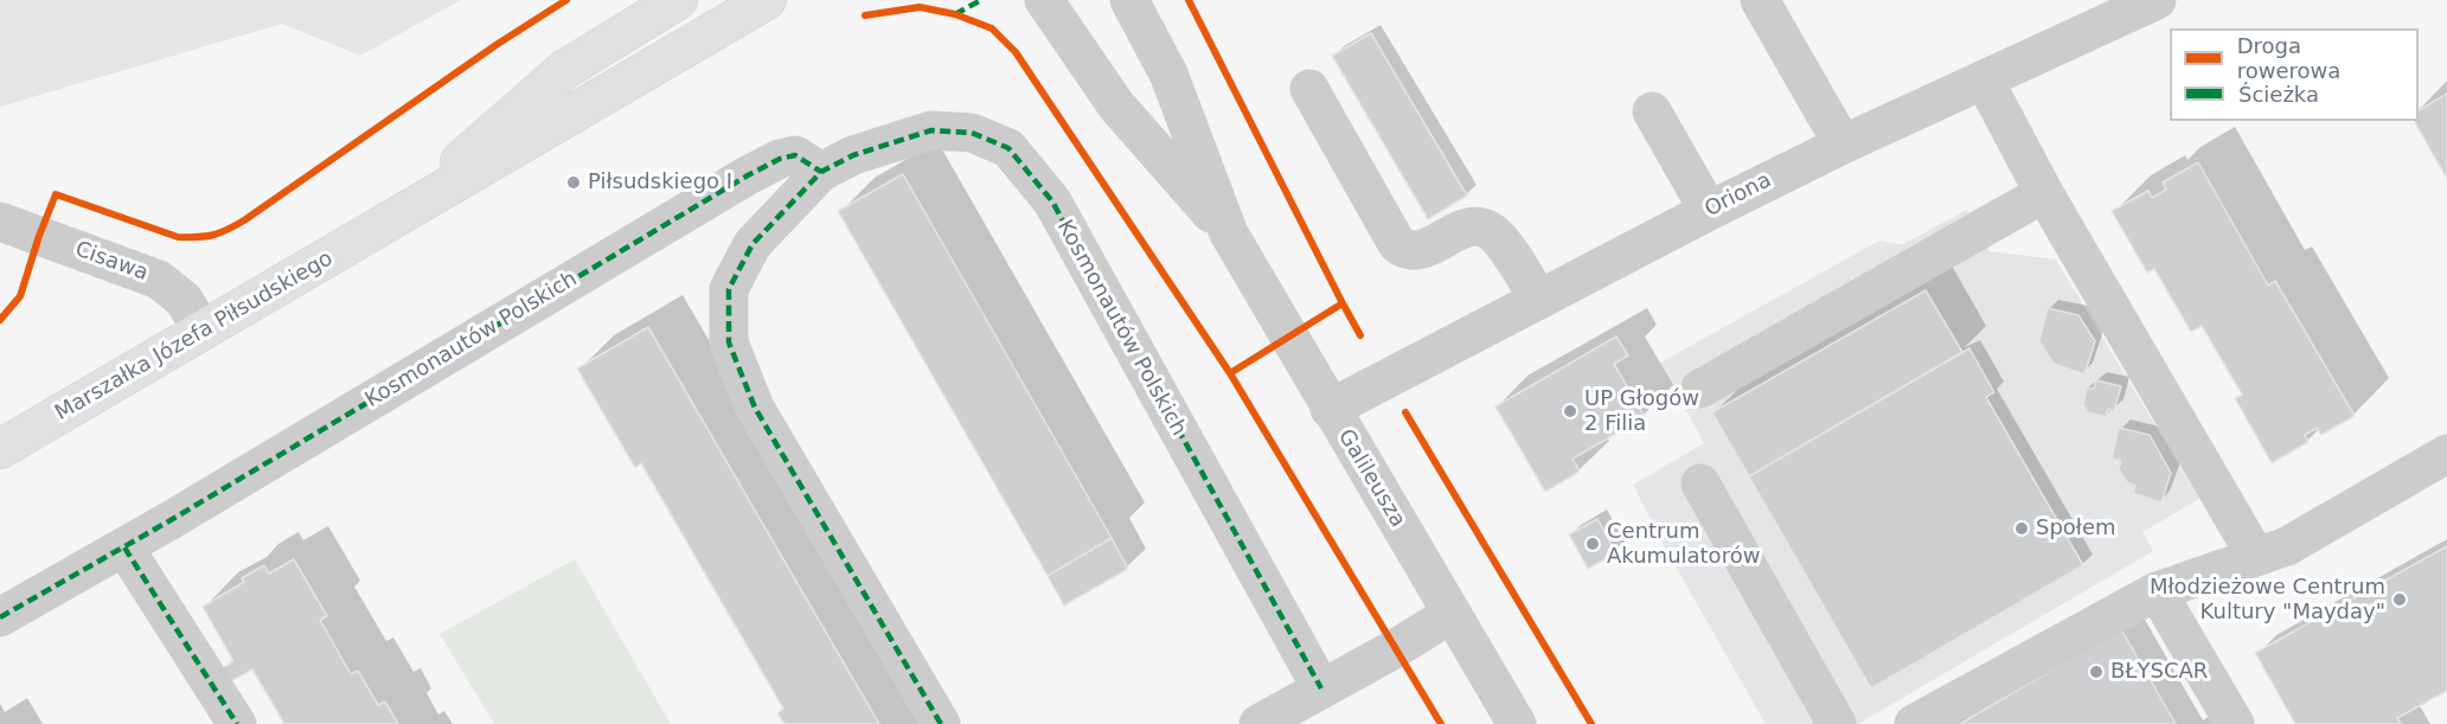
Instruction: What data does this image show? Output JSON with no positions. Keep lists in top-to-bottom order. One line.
{"streets":{"main road":["Marszałka Józefa Piłsudskiego"],"street":["Oriona","Cisawa","Kosmonautów Polskich","Galileusza"]},"crossings":[["Oriona","Galileusza"],["Cisawa","Marszałka Józefa Piłsudskiego"]],"places":["Piłsudskiego I","UP Głogów 2 Filia","Społem","Centrum Akumulatorów","Młodzieżowe Centrum Kultury \"Mayday\"","BŁYSCAR"],"legend":["Droga rowerowa","Ścieżka"]}
